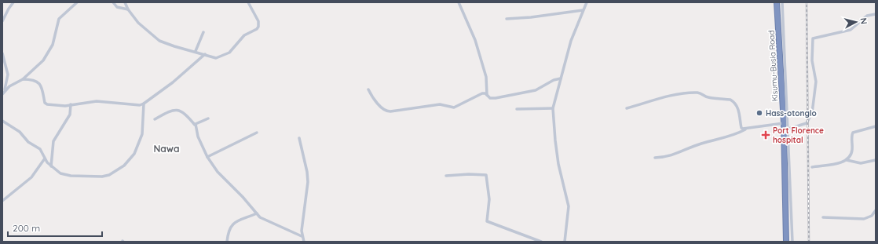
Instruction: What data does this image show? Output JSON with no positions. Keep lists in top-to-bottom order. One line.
{"streets":{"highway":["Kisumu-Busia Road"]},"districts":["Nawa"],"places":{"other":["Hass-otonglo"],"health":["Port Florence hospital"]},"scale_bar":"200 m","north":"right"}
